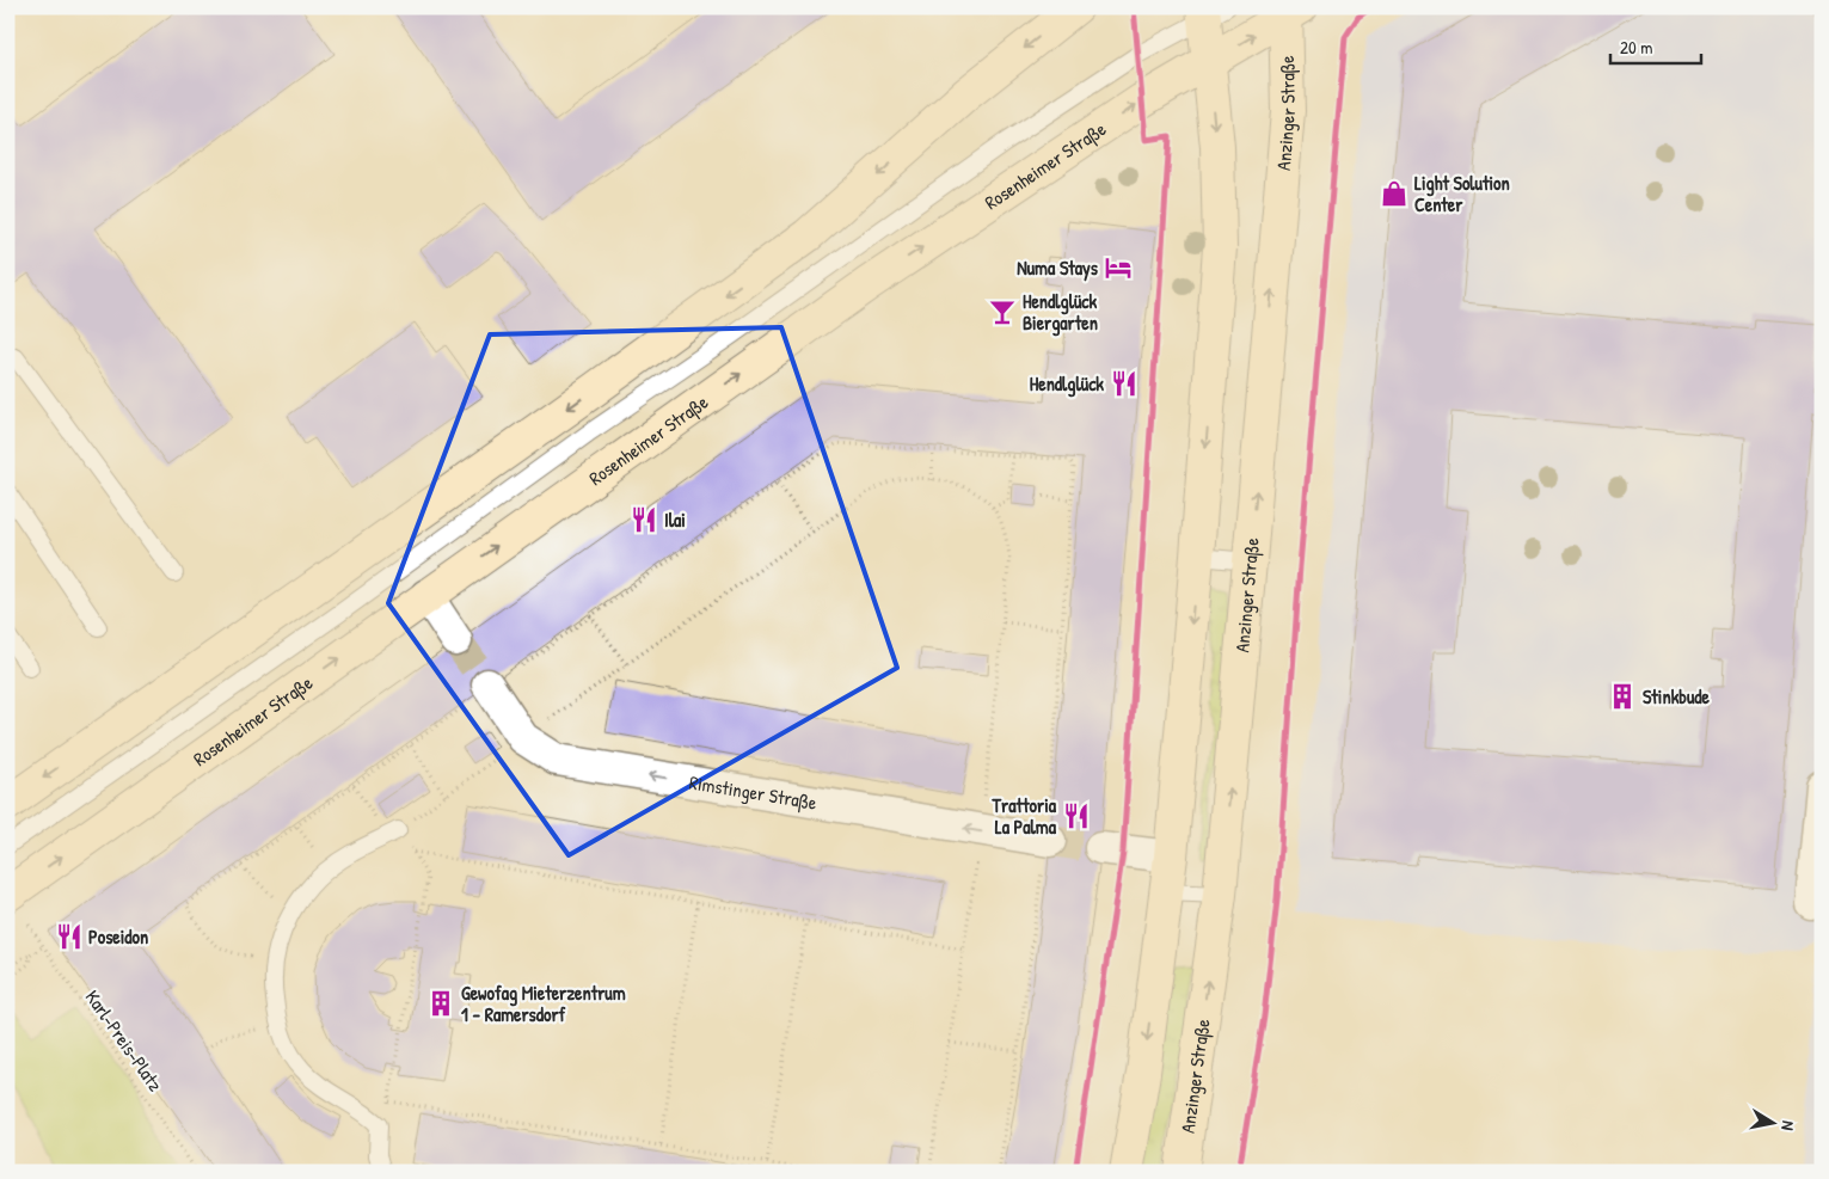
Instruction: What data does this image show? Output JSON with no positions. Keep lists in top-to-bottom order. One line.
{"streets":{"main road":["Anzinger Straße","Rosenheimer Straße"],"street":["Rimstinger Straße"],"path":["Karl-Preis-Platz"]},"crossings":[["Anzinger Straße","Rosenheimer Straße"]],"one_way":["Rimstinger Straße"],"places":{"shop":["Light Solution Center"],"hotel":["Numa Stays"],"bar":["Hendlglück Biergarten"],"restaurant":["Hendlglück","Ilai","Trattoria La Palma","Poseidon"],"building":["Stinkbude","Gewofag Mieterzentrum 1 - Ramersdorf"]},"scale_bar":"20 m","north":"right"}
